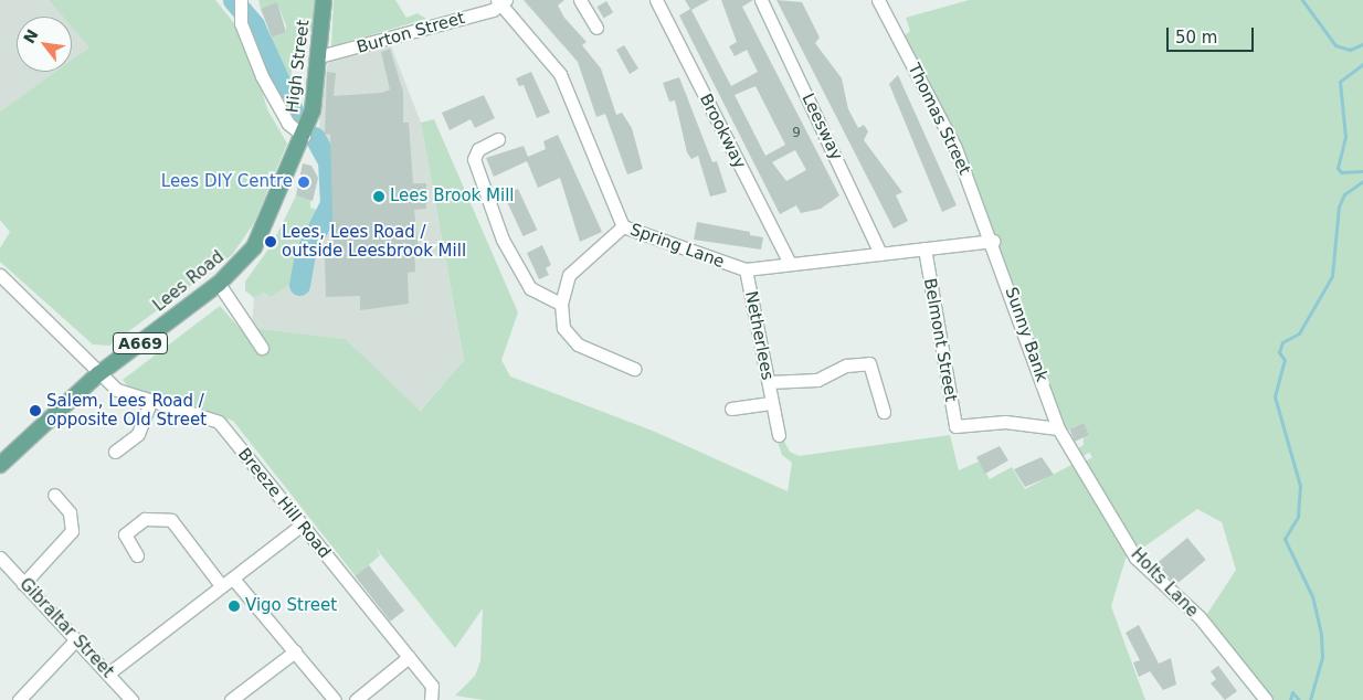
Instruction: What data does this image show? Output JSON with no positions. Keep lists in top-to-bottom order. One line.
{"streets":{"main road":["High Street","Lees Road","A669"],"street":["Burton Street","Thomas Street","Leesway","Brookway","Spring Lane","Sunny Bank","Netherlees","Belmont Street","Breeze Hill Road","Holts Lane","Gibraltar Street"]},"crossings":[["Burton Street","High Street"],["Burton Street","Spring Lane"],["High Street","Lees Road"],["Thomas Street","Spring Lane"],["Thomas Street","Sunny Bank"],["Leesway","Spring Lane"],["Brookway","Spring Lane"],["Spring Lane","Sunny Bank"],["Spring Lane","Netherlees"],["Spring Lane","Belmont Street"],["Lees Road","Breeze Hill Road"],["Sunny Bank","Belmont Street"],["Sunny Bank","Holts Lane"],["Belmont Street","Holts Lane"]],"places":["Lees DIY Centre","Lees Brook Mill","Lees, Lees Road / outside Leesbrook Mill","Salem, Lees Road / opposite Old Street","Vigo Street"],"house_numbers":["9"],"scale_bar":"50 m","north":"top left"}
